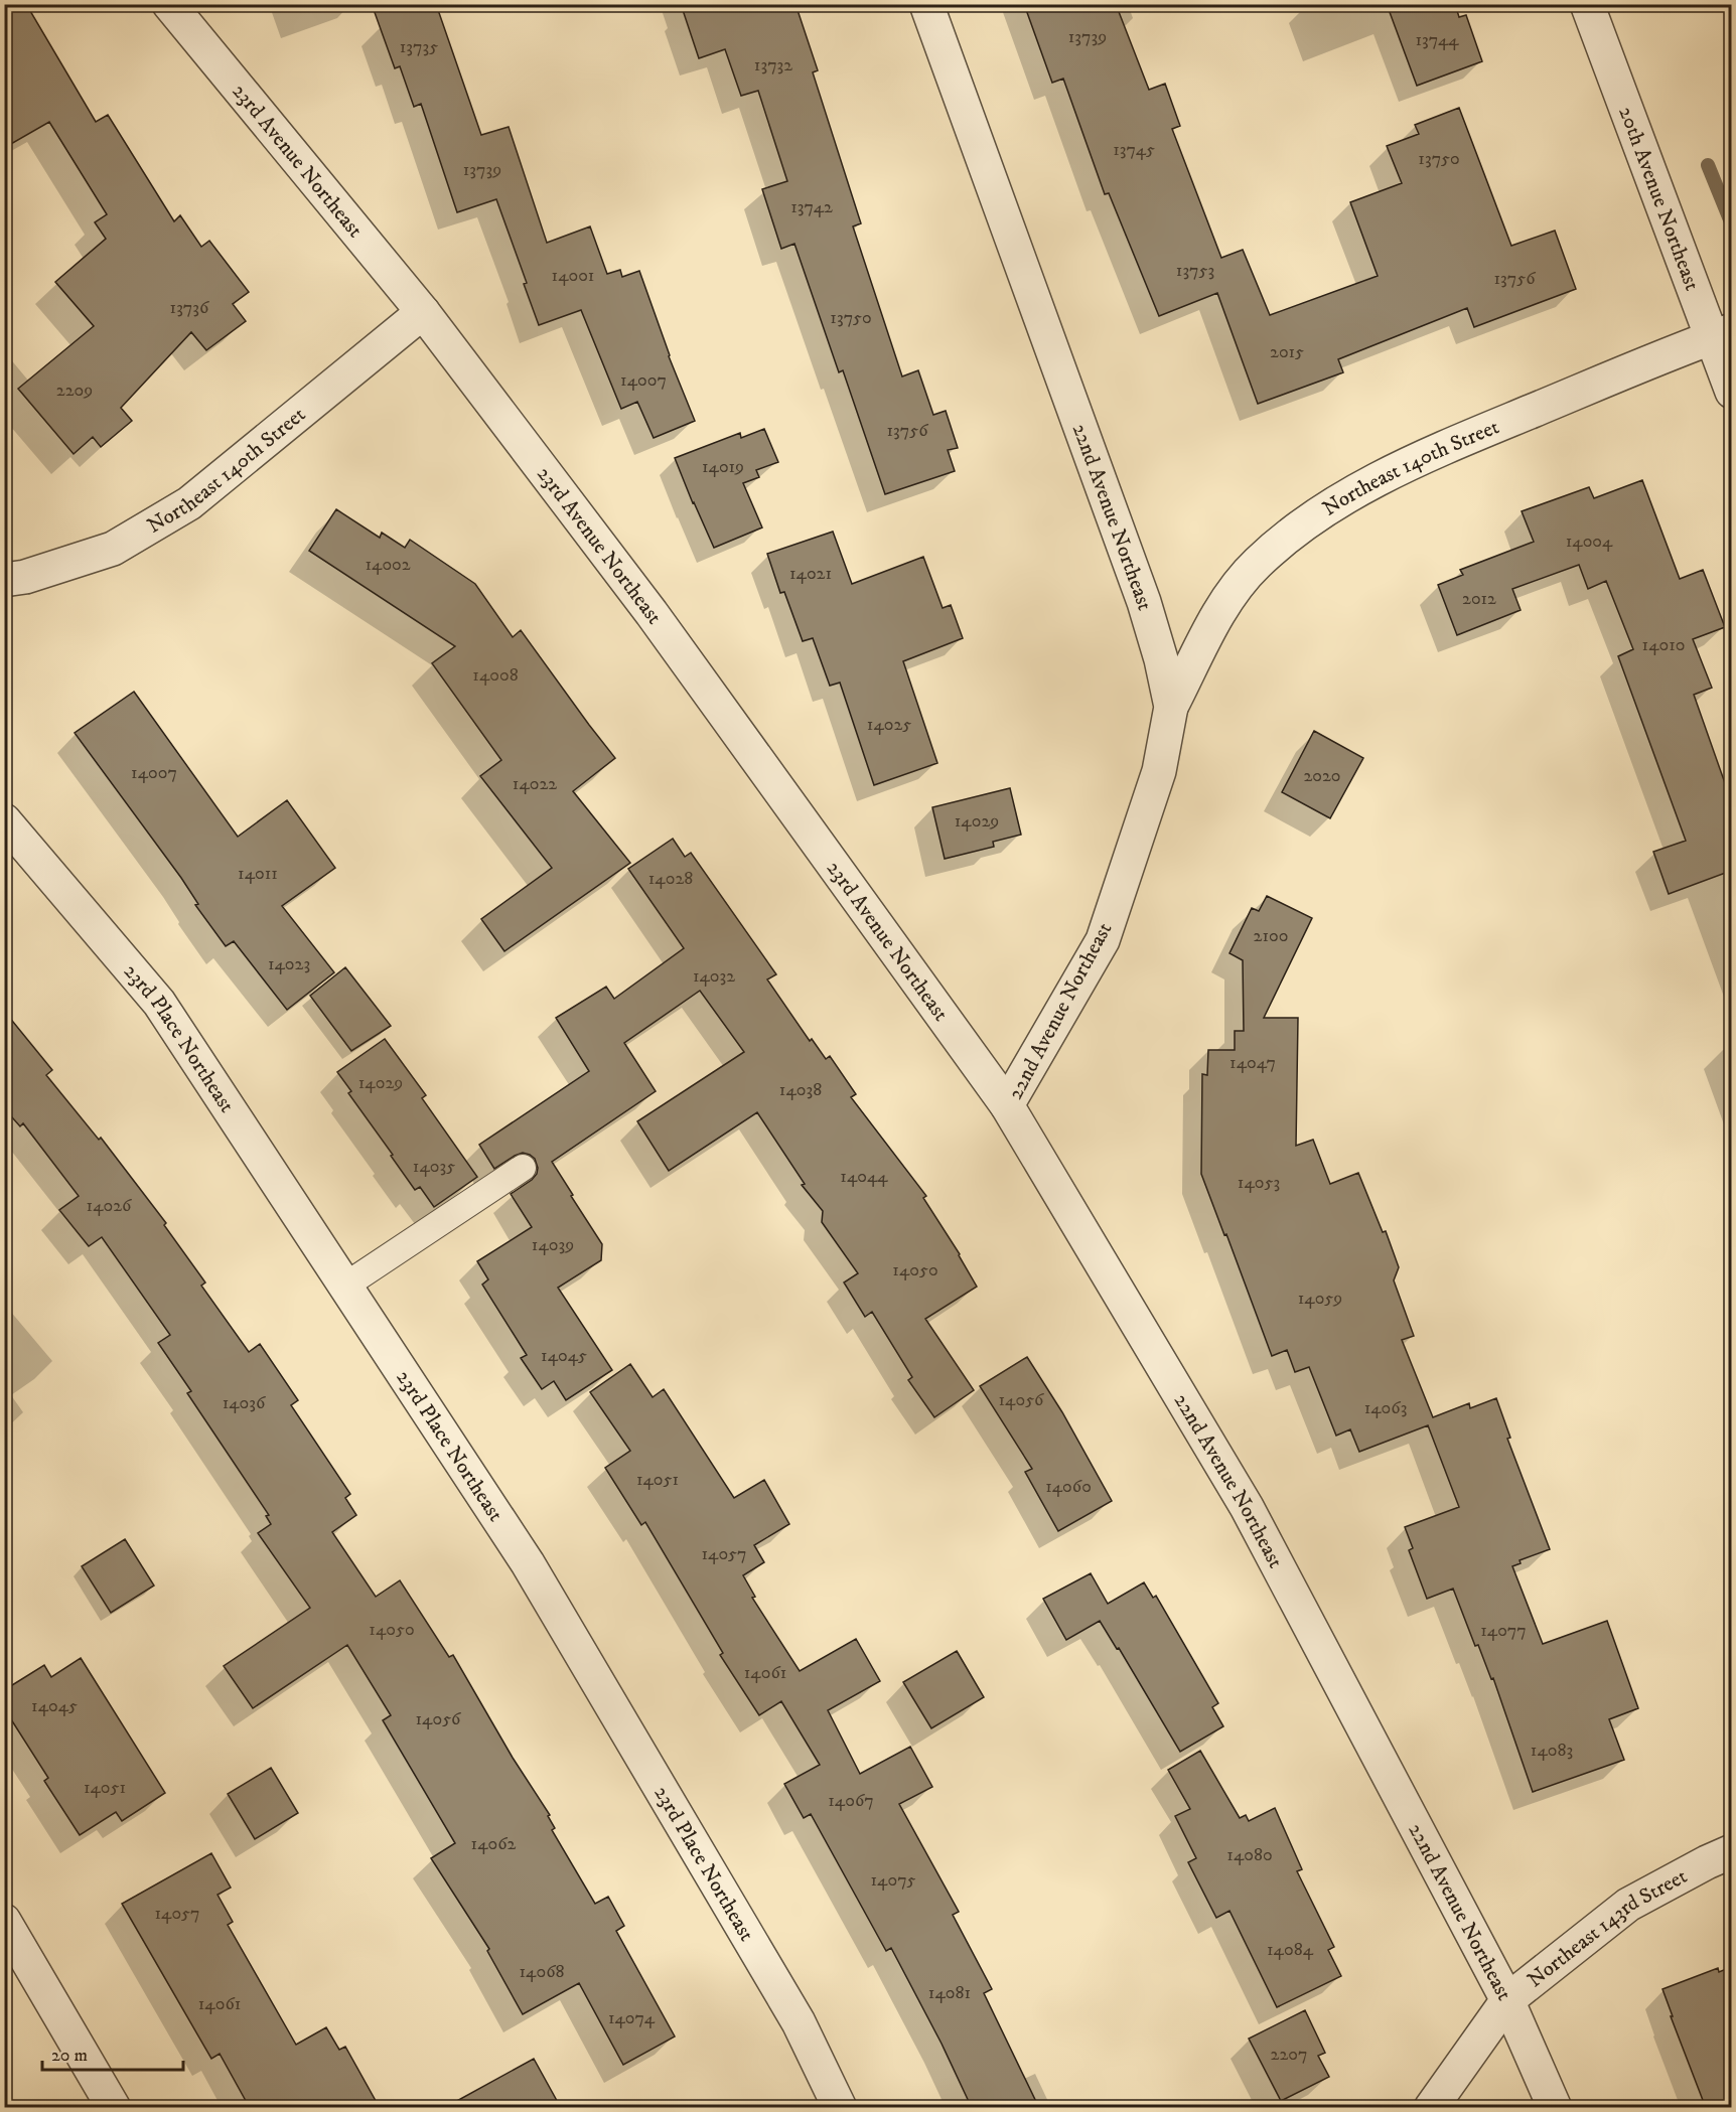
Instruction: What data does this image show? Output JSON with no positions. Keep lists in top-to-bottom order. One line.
{"streets":{"street":["23rd Avenue Northeast","20th Avenue Northeast","Northeast 140th Street","22nd Avenue Northeast","23rd Place Northeast","Northeast 143rd Street"]},"crossings":[["23rd Avenue Northeast","Northeast 140th Street"],["23rd Avenue Northeast","22nd Avenue Northeast"],["20th Avenue Northeast","Northeast 140th Street"],["Northeast 140th Street","22nd Avenue Northeast"],["22nd Avenue Northeast","Northeast 143rd Street"]],"house_numbers":["13739","13744","13735","13732","13745","13750","13739","13742","13753","14001","13756","13736","13750","2015","14007","2209","13756","14019","14004","14002","14021","2012","14010","14008","14025","14007","2020","14022","14029","14011","14028","2100","14023","14032","14047","14029","14038","14035","14044","14053","14026","14039","14050","14059","14045","14056","14036","14063","14051","14060","14057","14050","14077","14061","14045","14056","14083","14051","14067","14062","14080","14075","14057","14084","14068","14081","14061","14074","2207"],"scale_bar":"20 m"}
